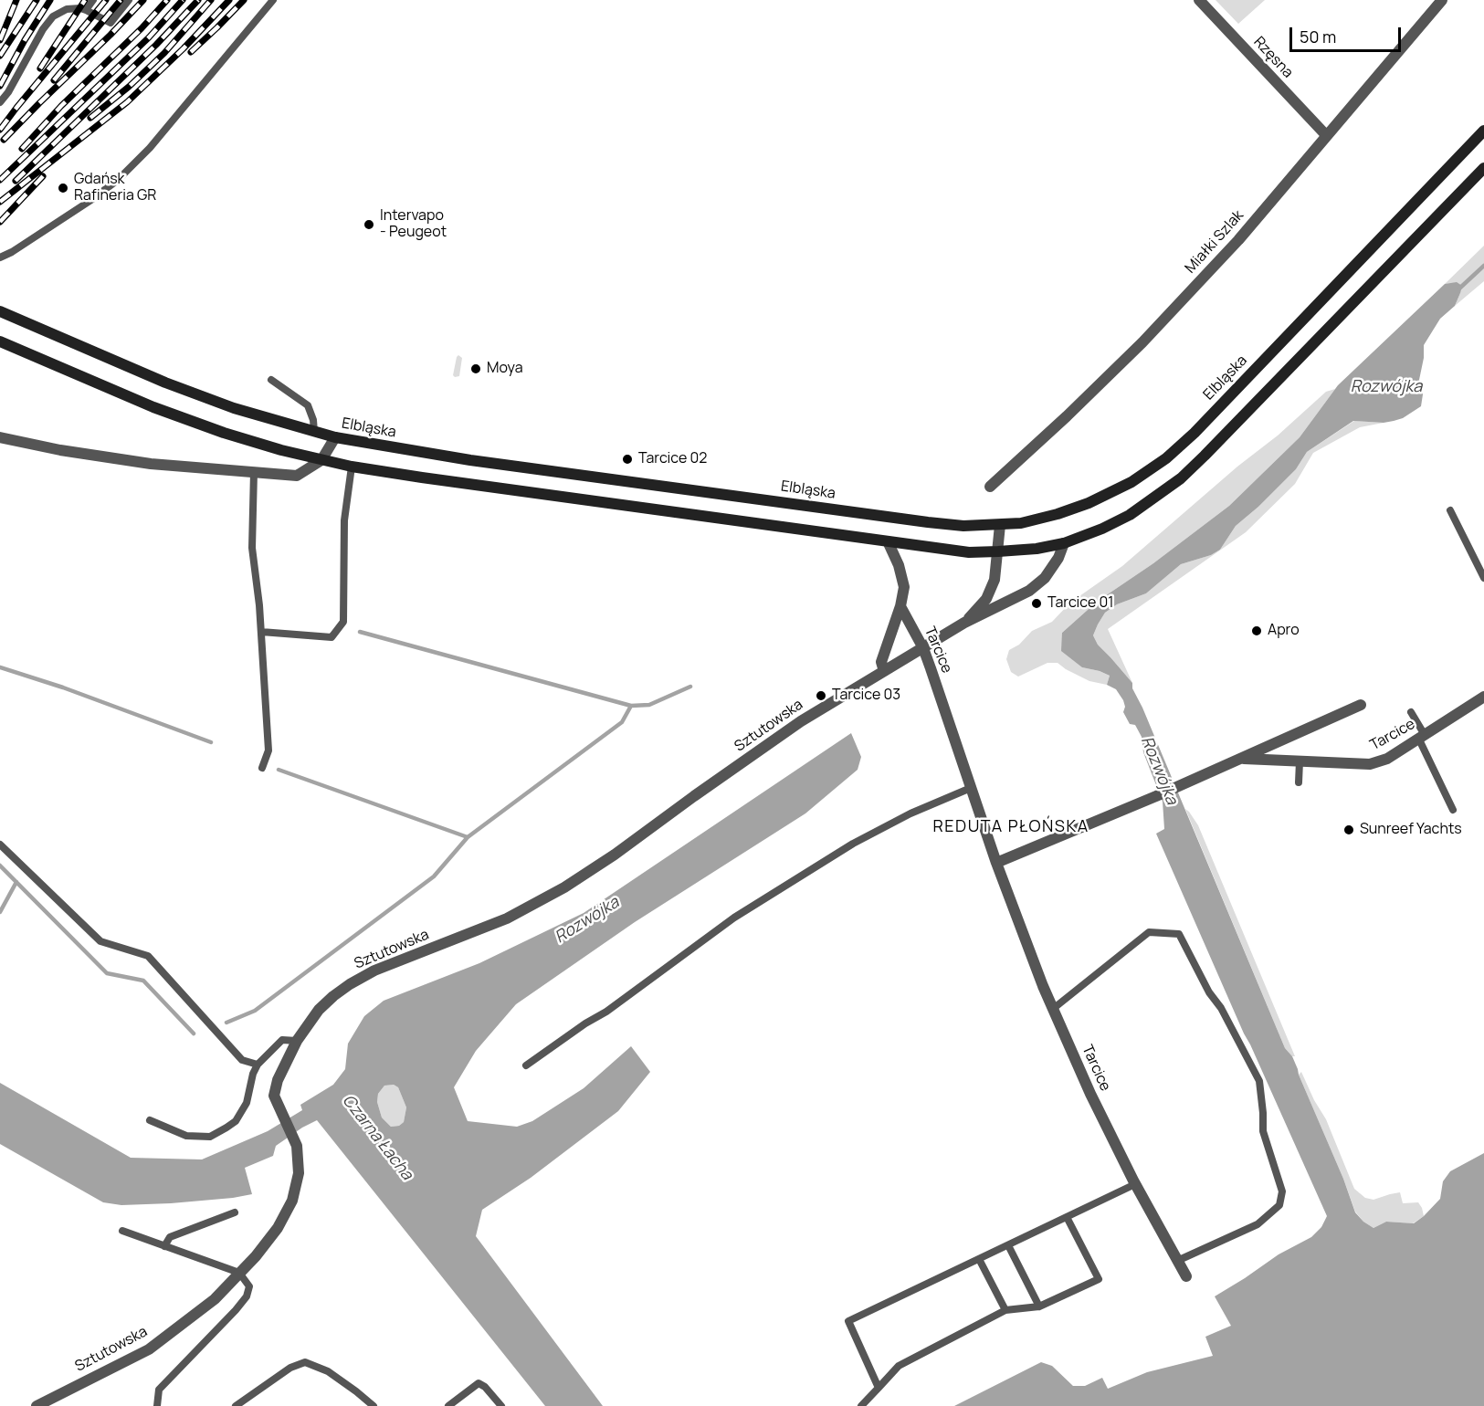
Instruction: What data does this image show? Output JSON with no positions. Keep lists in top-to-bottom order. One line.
{"streets":{"main road":["Elbląska"],"street":["Rzęsna","Miałki Szlak","Tarcice","Sztutowska"]},"crossings":[["Rzęsna","Miałki Szlak"],["Elbląska","Sztutowska"],["Tarcice","Sztutowska"]],"districts":["REDUTA PŁOŃSKA"],"water":["Rozwójka","Czarna Łacha"],"places":["Gdańsk Rafineria GR","Intervapo - Peugeot","Moya","Tarcice 02","Tarcice 01","Apro","Tarcice 03","Sunreef Yachts"],"scale_bar":"50 m"}
